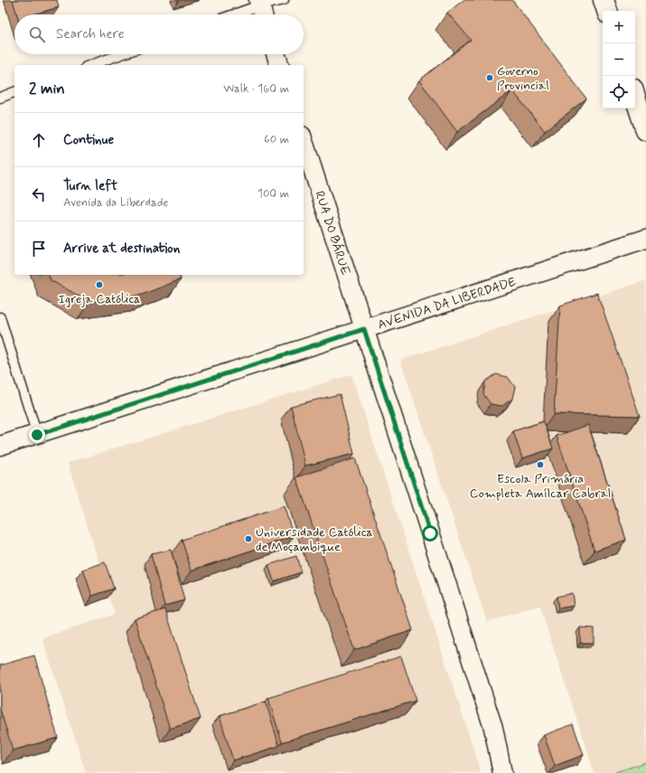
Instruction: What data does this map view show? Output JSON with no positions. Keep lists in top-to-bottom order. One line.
{"streets":{"street":["RUA DO BÁRUE","AVENIDA DA LIBERDADE"]},"crossings":[["RUA DO BÁRUE","AVENIDA DA LIBERDADE"]],"places":["Governo Provincial","Igreja Católica","Escola Primária Completa Amílcar Cabral","Universidade Católica de Moçambique"],"page":{"map_buttons":["+","−"],"search":"Search here","heading":["2 min","Walk · 160 m"],"list":[["Continue","60 m"],["Turn left","Avenida da Liberdade","100 m"],"Arrive at destination"]}}
